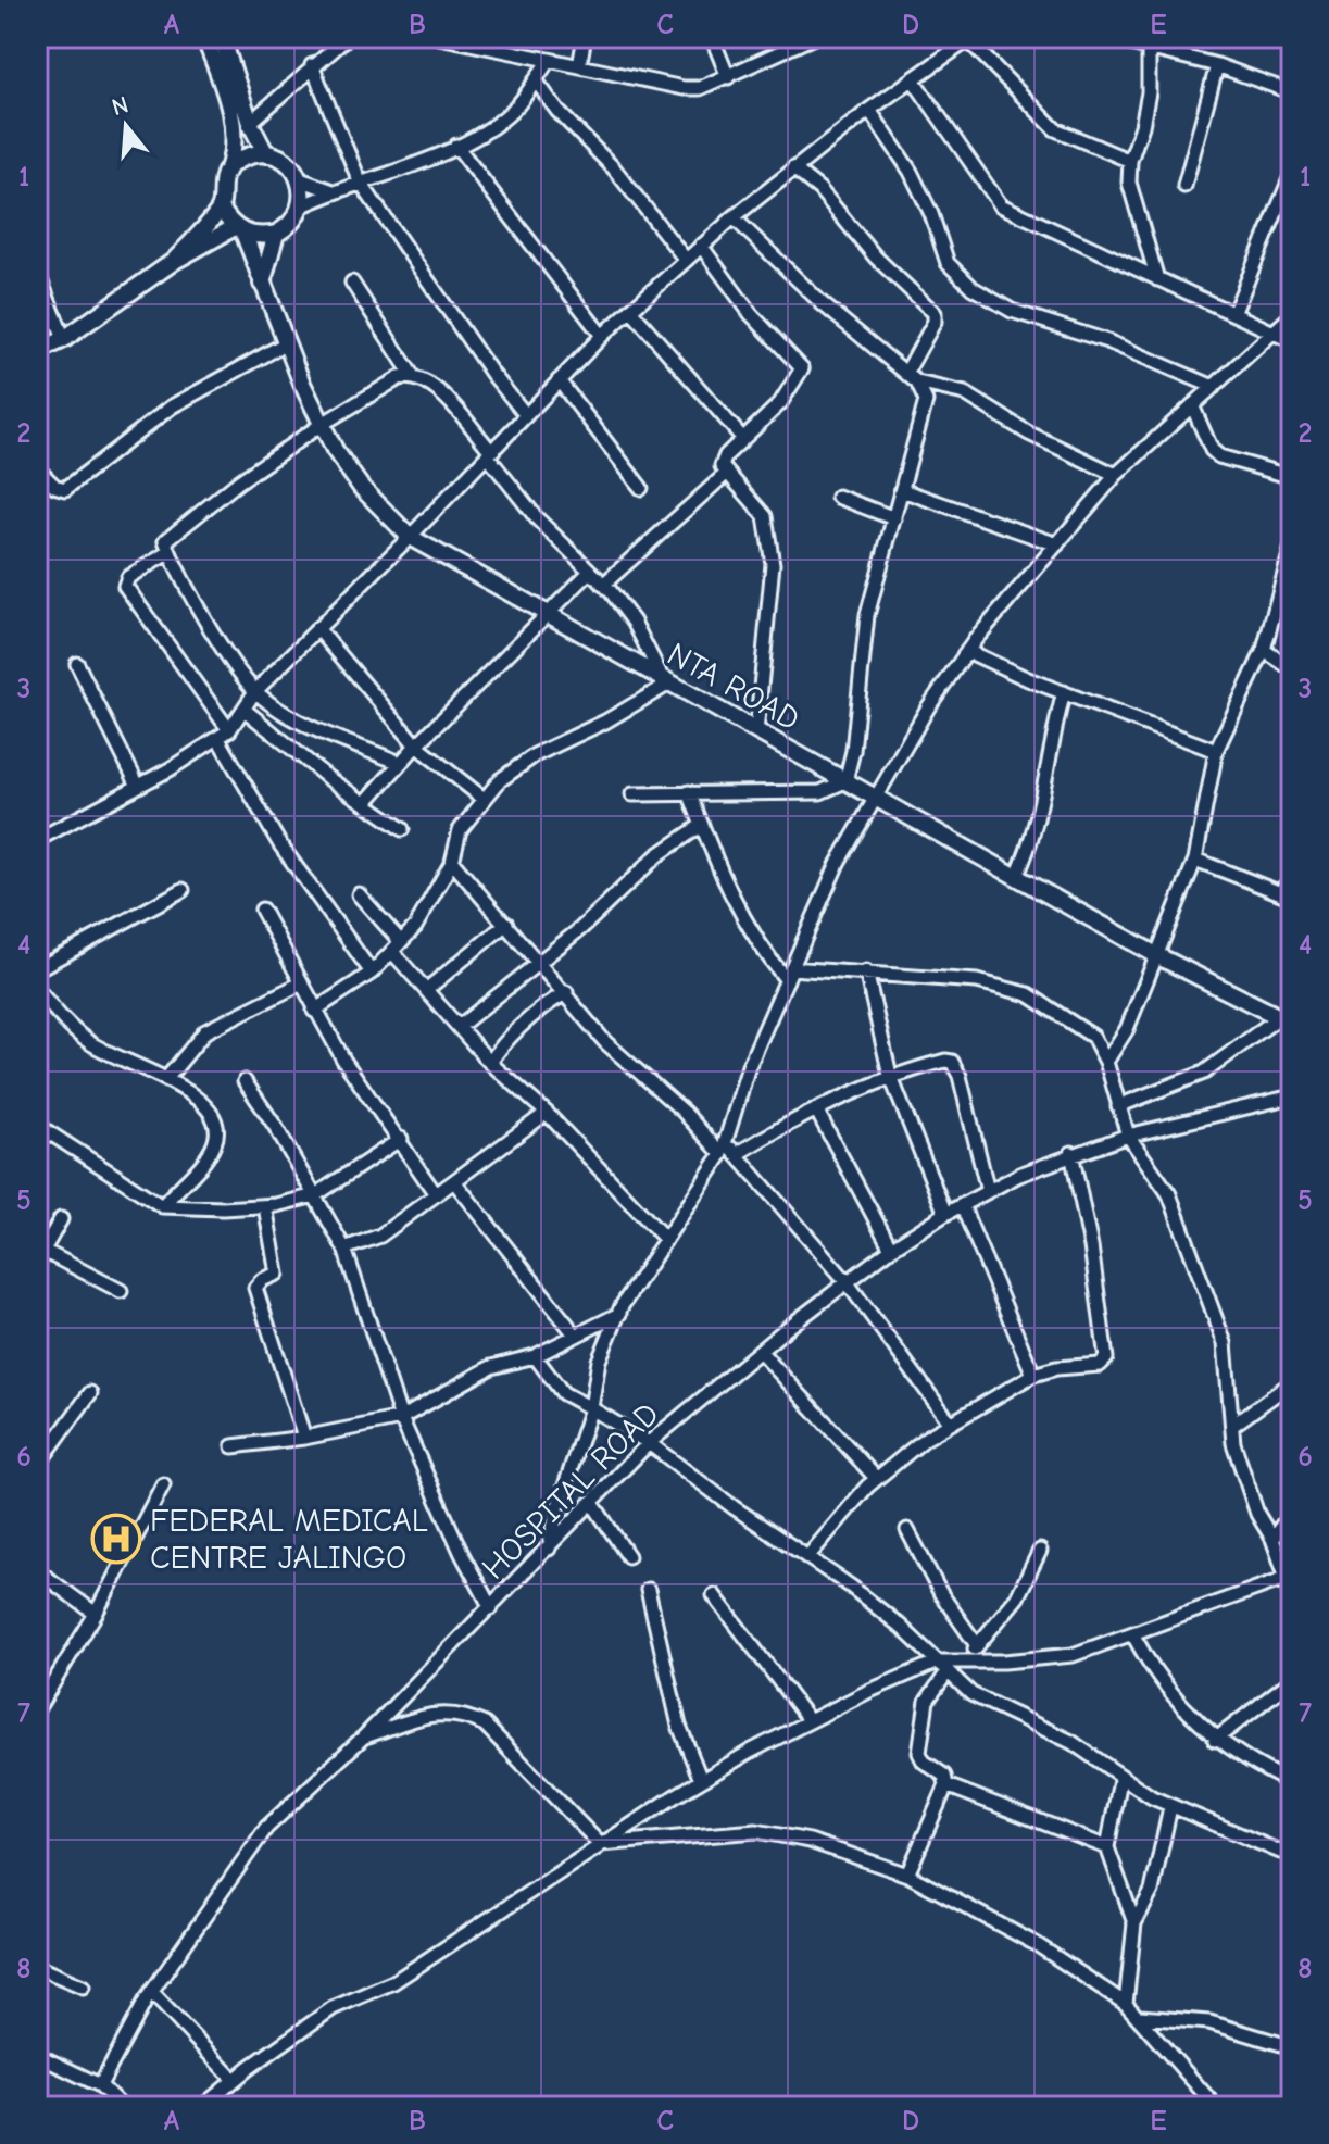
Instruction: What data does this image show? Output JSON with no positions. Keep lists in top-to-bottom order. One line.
{"streets":{"street":["NTA ROAD","HOSPITAL ROAD"]},"places":{"hospital":["FEDERAL MEDICAL CENTRE JALINGO"]},"north":"top","grid":{"columns":["A","B","C","D","E"],"rows":["1","2","3","4","5","6","7","8"]}}
